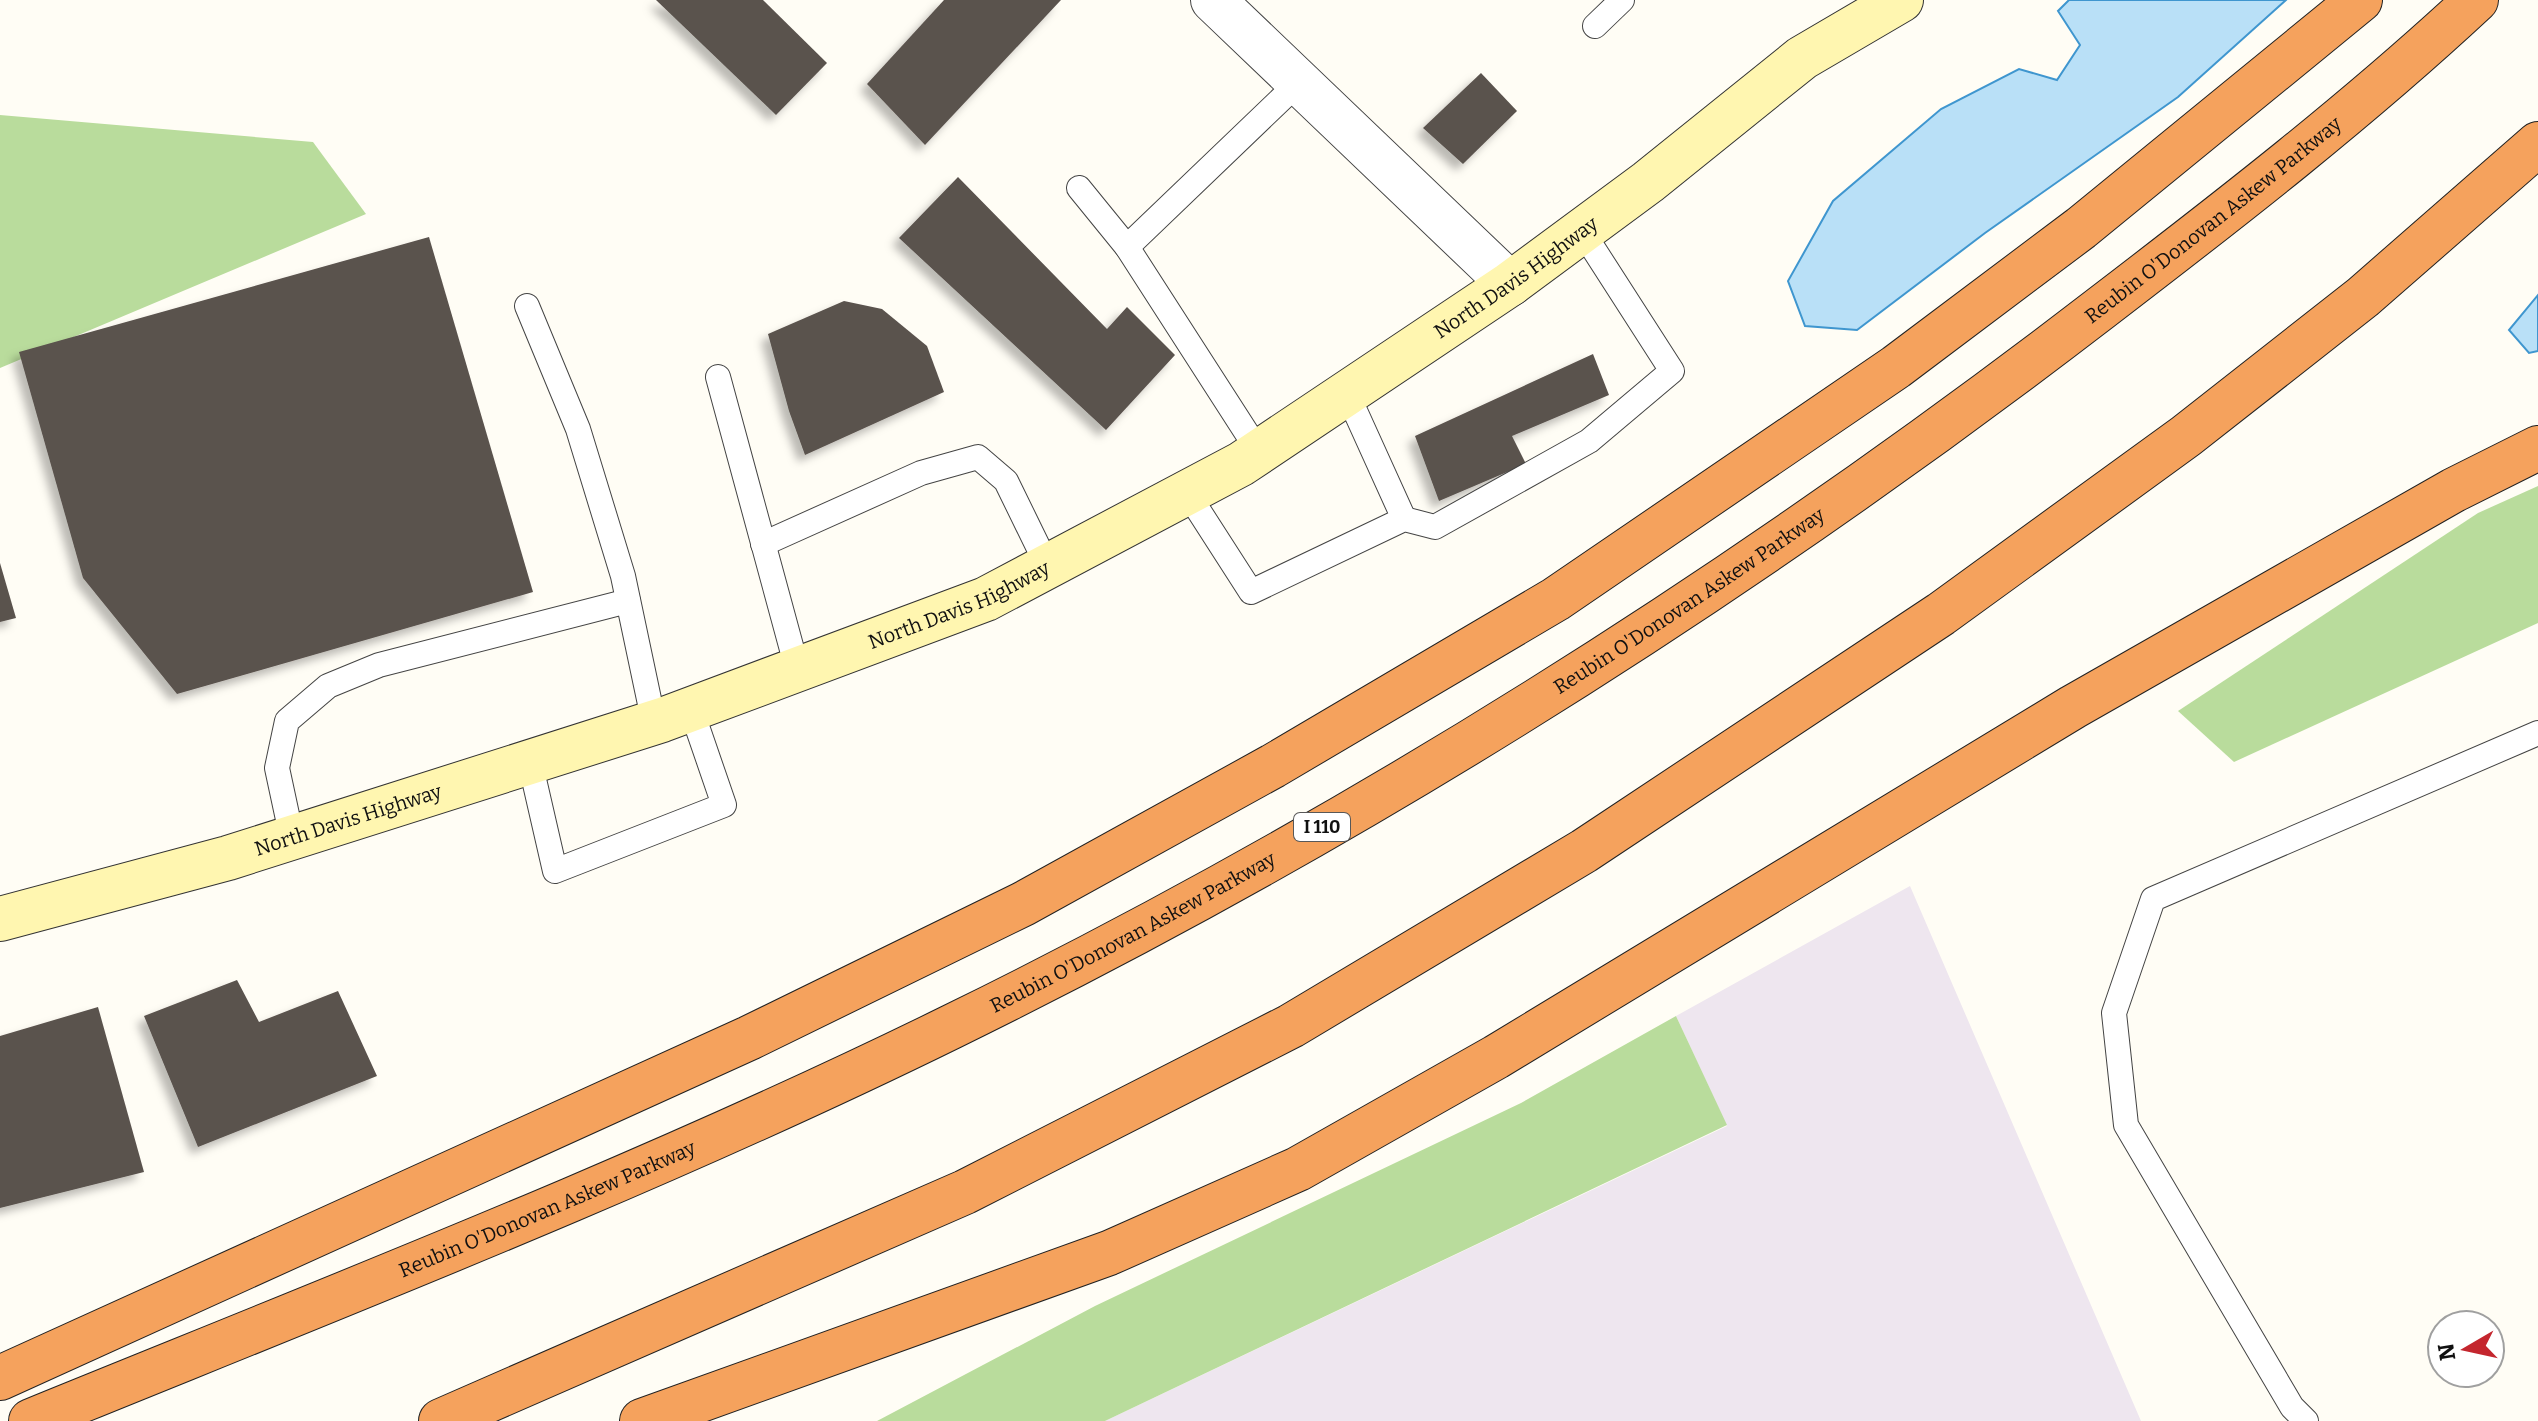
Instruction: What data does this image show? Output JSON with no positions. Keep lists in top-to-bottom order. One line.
{"streets":{"highway":["Reubin O'Donovan Askew Parkway","I 110"],"main road":["North Davis Highway"]},"north":"left"}
